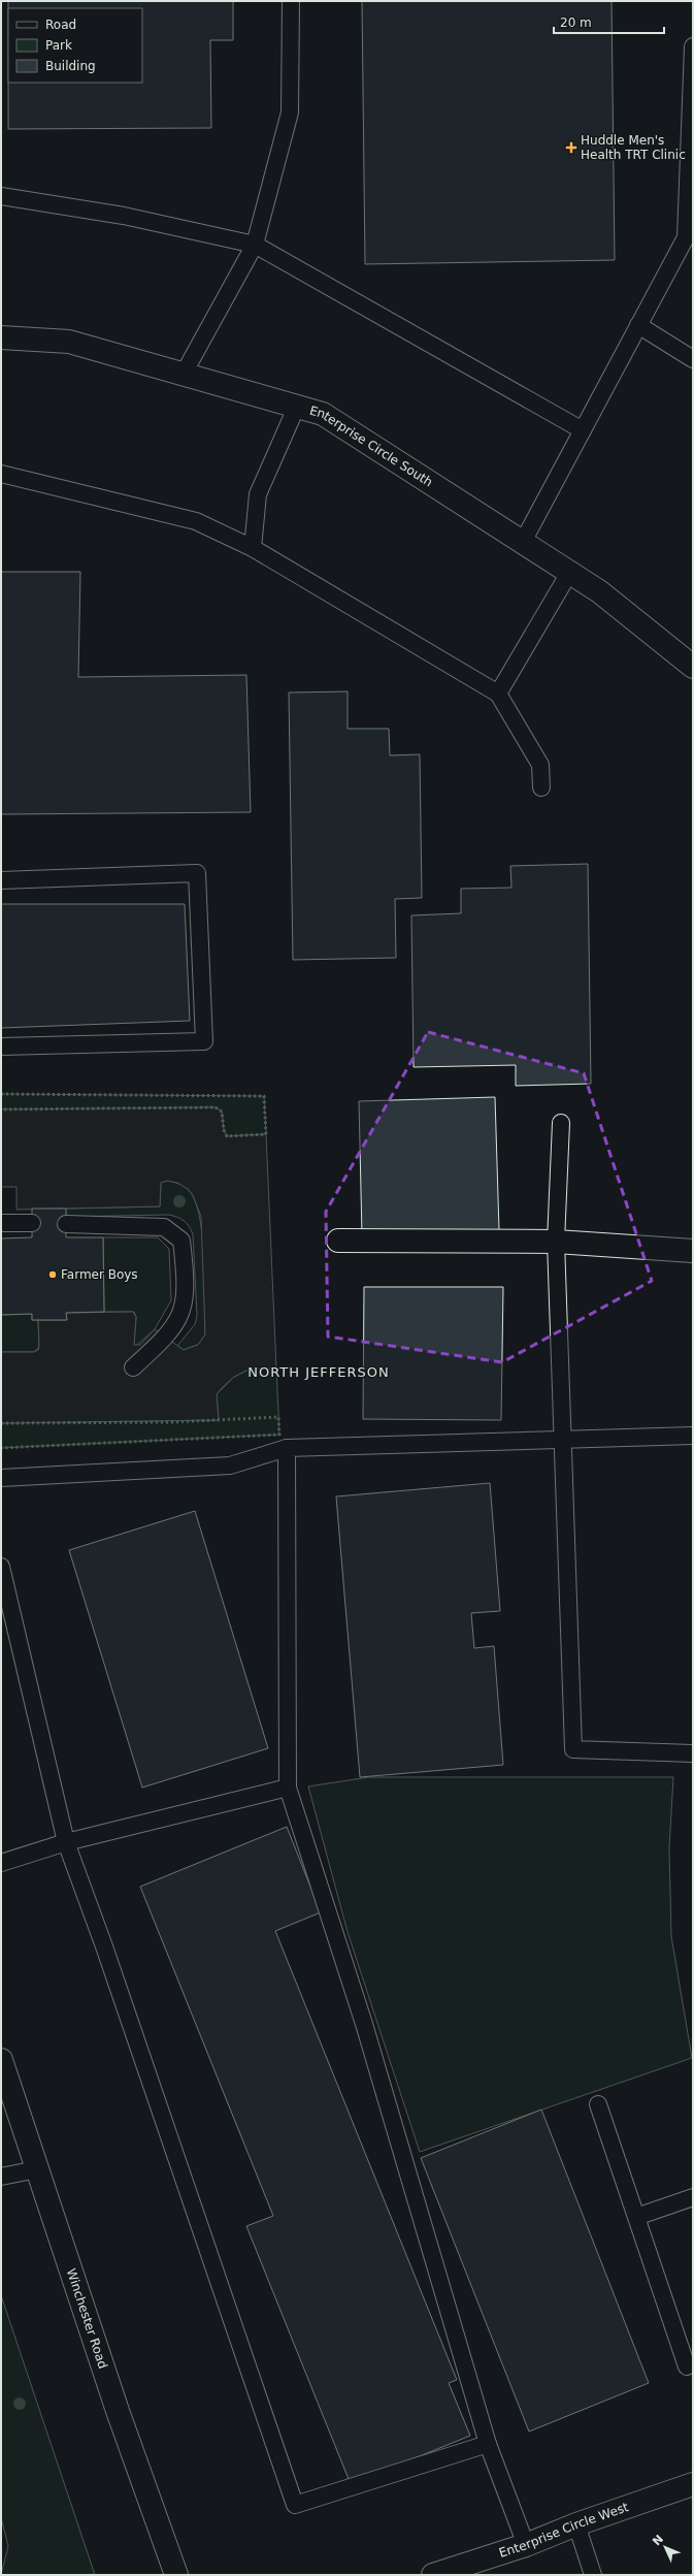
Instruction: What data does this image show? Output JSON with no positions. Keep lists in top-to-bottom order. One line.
{"streets":{"street":["Enterprise Circle South","Winchester Road","Enterprise Circle West"]},"districts":["NORTH JEFFERSON"],"places":{"health":["Huddle Men's Health TRT Clinic"],"other":["Farmer Boys"]},"legend":["Road","Park","Building"],"scale_bar":"20 m","north":"top left"}
